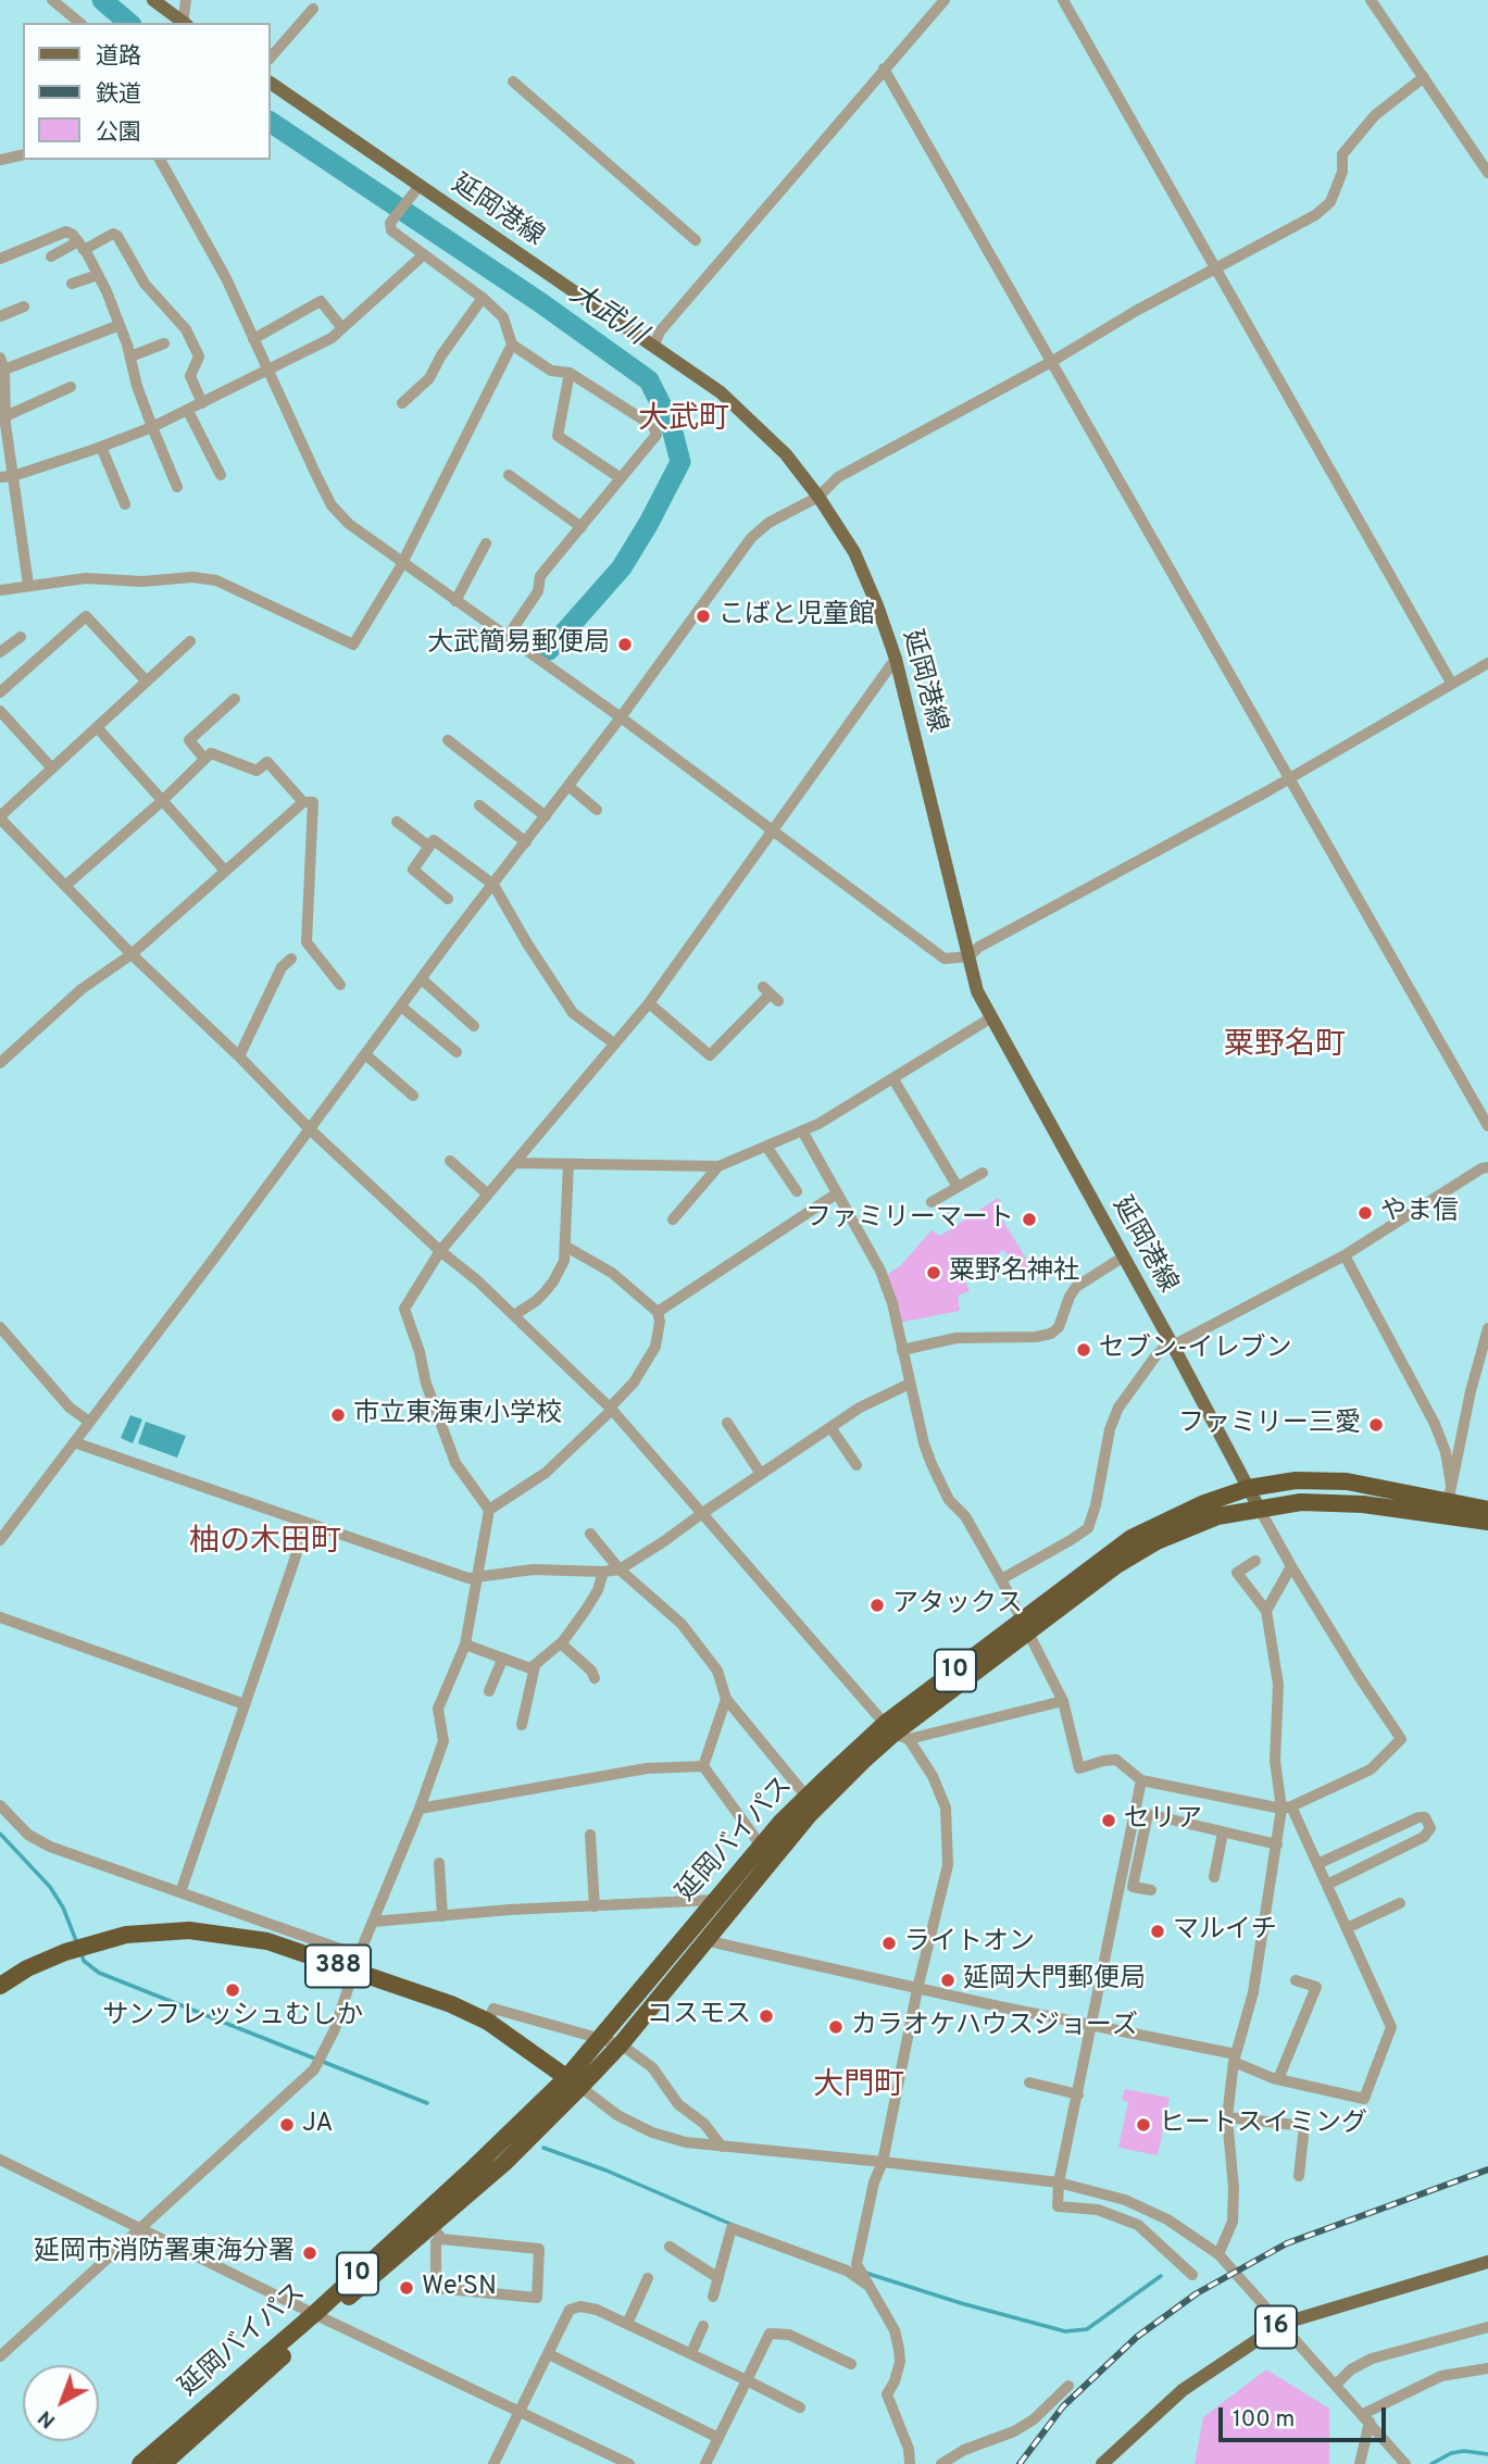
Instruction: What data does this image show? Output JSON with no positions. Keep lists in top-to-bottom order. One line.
{"streets":{"highway":["10","延岡バイパス","388"],"main road":["延岡港線","16"]},"crossings":[["延岡港線","延岡バイパス"],["延岡バイパス","388"]],"districts":["大武町","粟野名町","柚の木田町","大門町"],"water":["大武川"],"places":["こばと児童館","大武簡易郵便局","やま信","ファミリーマート","粟野名神社","セブン-イレブン","市立東海東小学校","ファミリー三愛","アタックス","セリア","マルイチ","ライトオン","延岡大門郵便局","サンフレッシュむしか","コスモス","カラオケハウスジョーズ","JA","ヒートスイミング","延岡市消防署東海分署","We'SN"],"legend":["道路","鉄道","公園"],"scale_bar":"100 m","north":"bottom left"}
